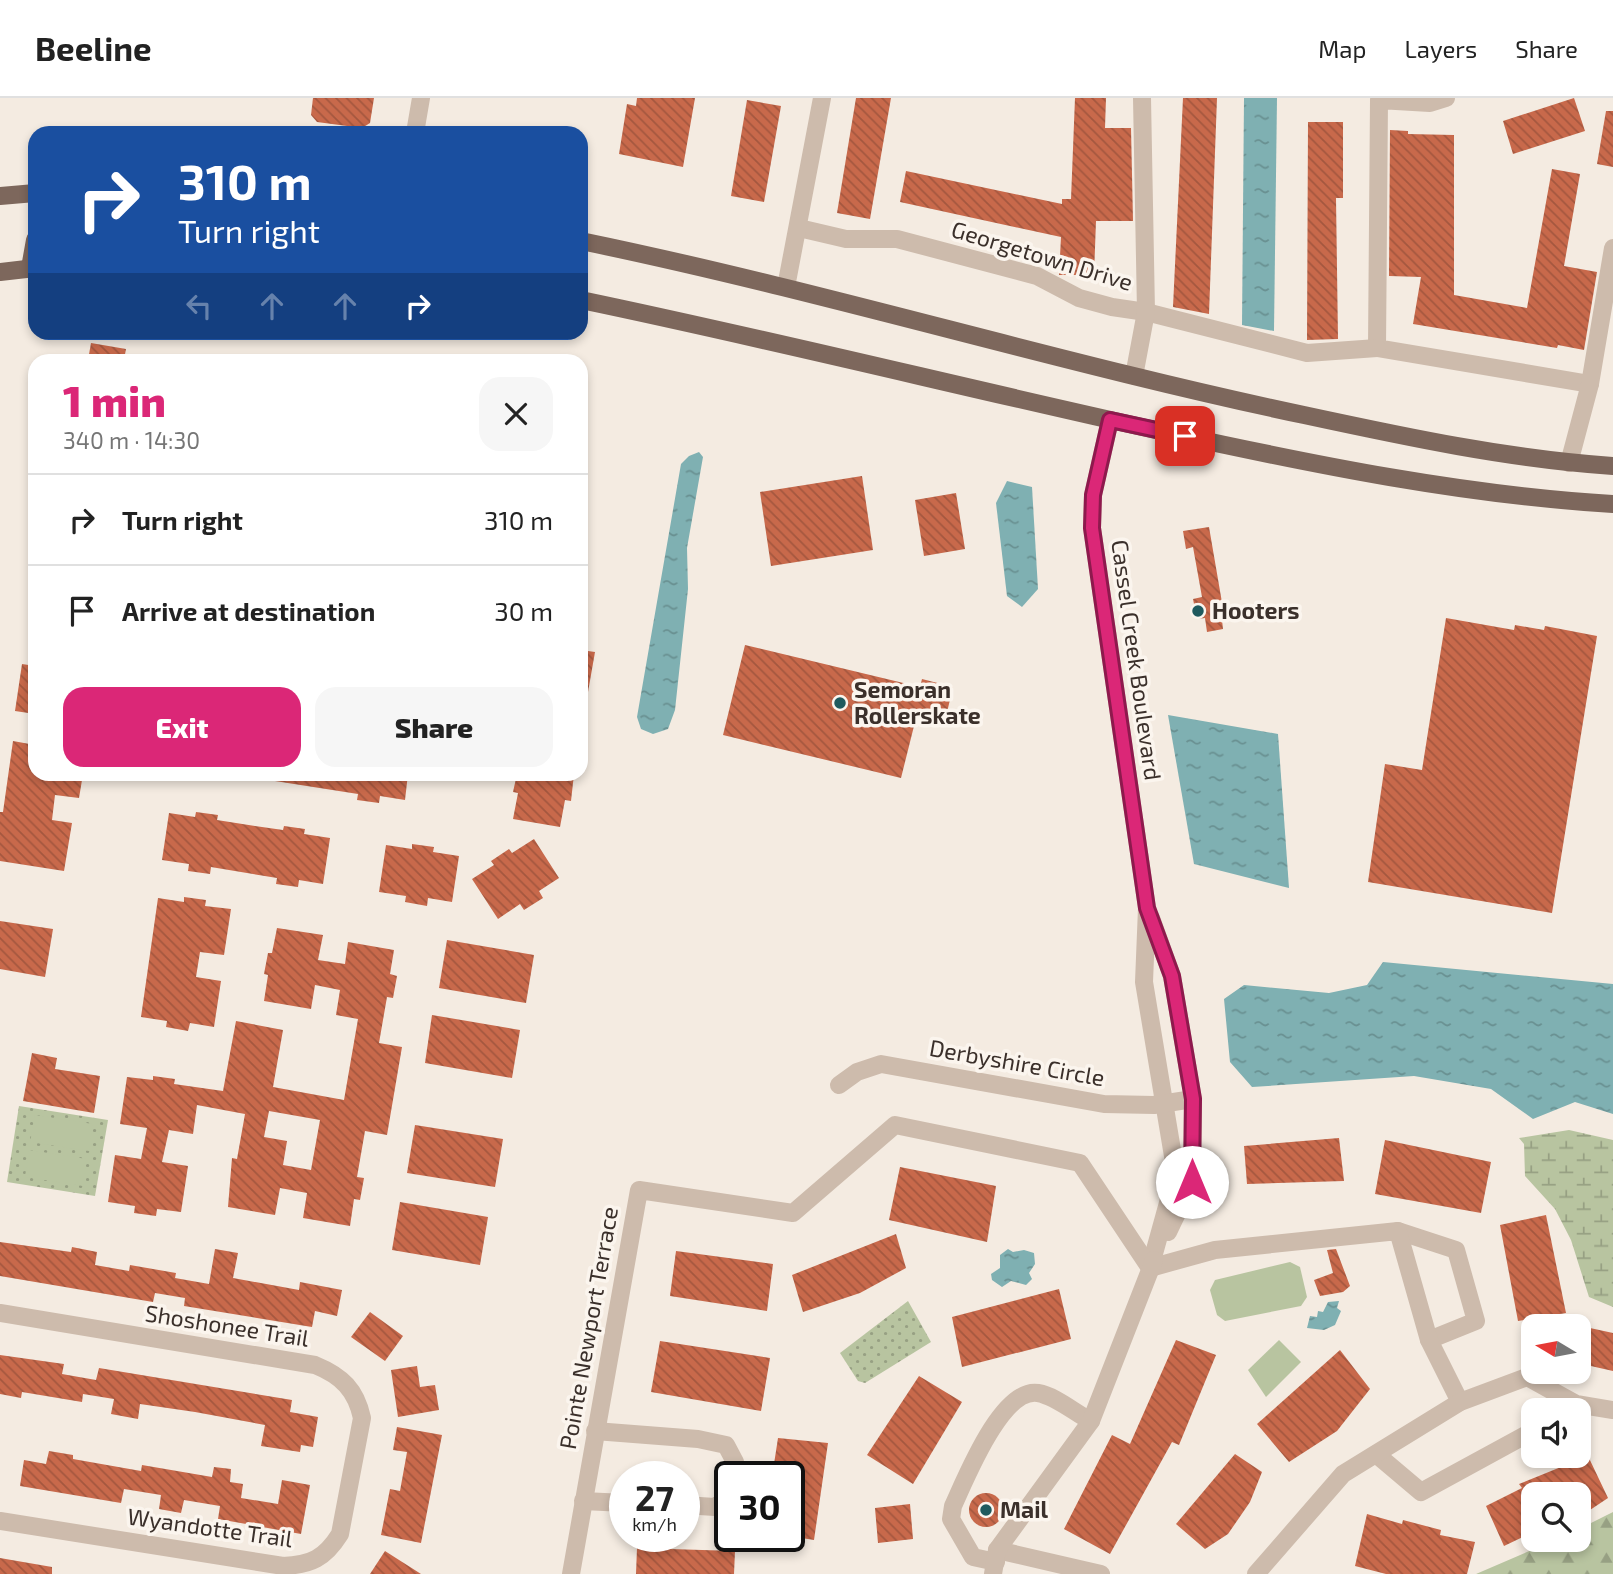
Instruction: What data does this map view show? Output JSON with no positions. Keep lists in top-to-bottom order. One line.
{"streets":{"street":["Georgetown Drive","Cassel Creek Boulevard","Derbyshire Circle","Shoshonee Trail","Pointe Newport Terrace","Wyandotte Trail"]},"crossings":[["Cassel Creek Boulevard","Derbyshire Circle"],["Cassel Creek Boulevard","Pointe Newport Terrace"],["Shoshonee Trail","Wyandotte Trail"]],"places":["Hooters","Semoran Rollerskate","Mail"],"north":"left","page":{"header":"Beeline","nav":["Map","Layers","Share"],"turn":["310 m","Turn right"],"heading":["1 min","340 m · 14:30"],"list":[{"name":"Turn right","value":"310 m"},{"name":"Arrive at destination","value":"30 m"}],"buttons":["Exit","Share"],"speed":"27 km/h","limit":"30"}}
